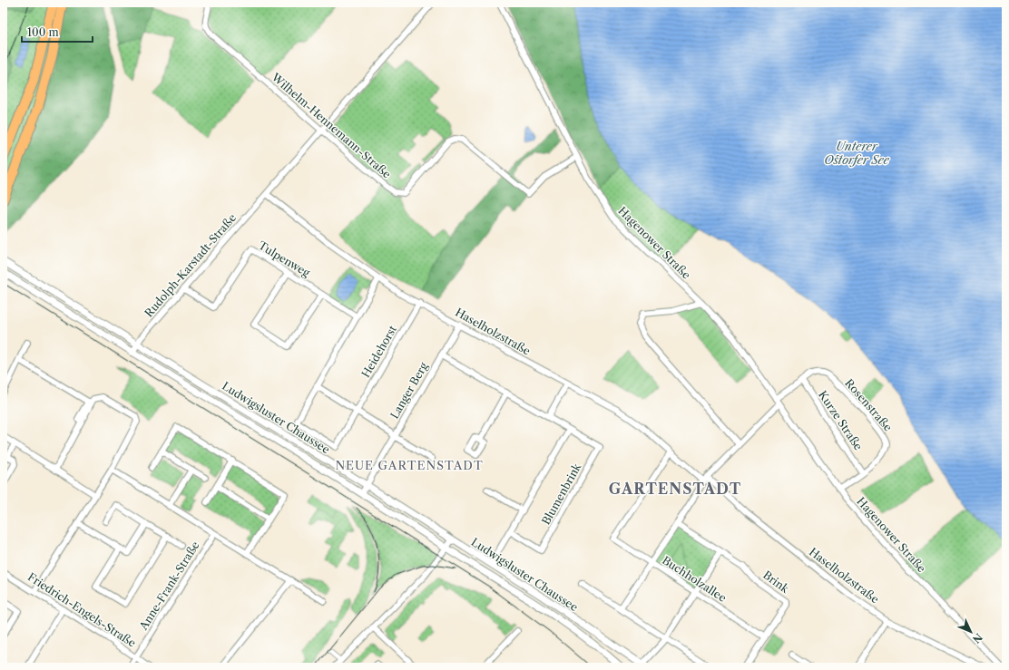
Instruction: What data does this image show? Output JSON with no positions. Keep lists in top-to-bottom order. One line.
{"streets":{"street":["Wilhelm-Hennemann-Straße","Hagenower Straße","Tulpenweg","Rudolph-Karstadt-Straße","Haselholzstraße","Heidehorst","Langer Berg","Rosenstraße","Ludwigsluster Chaussee","Kurze Straße","Blumenbrink","Buchholzallee","Brink","Anne-Frank-Straße","Friedrich-Engels-Straße"]},"crossings":[["Wilhelm-Hennemann-Straße","Hagenower Straße"],["Wilhelm-Hennemann-Straße","Rudolph-Karstadt-Straße"],["Hagenower Straße","Rosenstraße"],["Tulpenweg","Rudolph-Karstadt-Straße"],["Tulpenweg","Heidehorst"],["Rudolph-Karstadt-Straße","Haselholzstraße"],["Rudolph-Karstadt-Straße","Ludwigsluster Chaussee"],["Haselholzstraße","Heidehorst"],["Haselholzstraße","Langer Berg"],["Haselholzstraße","Buchholzallee"],["Heidehorst","Langer Berg"],["Langer Berg","Ludwigsluster Chaussee"],["Langer Berg","Blumenbrink"],["Rosenstraße","Kurze Straße"],["Buchholzallee","Brink"],["Anne-Frank-Straße","Friedrich-Engels-Straße"]],"districts":["NEUE GARTENSTADT","GARTENSTADT"],"water":["Unterer Ostorfer See"],"scale_bar":"100 m","north":"bottom right"}
